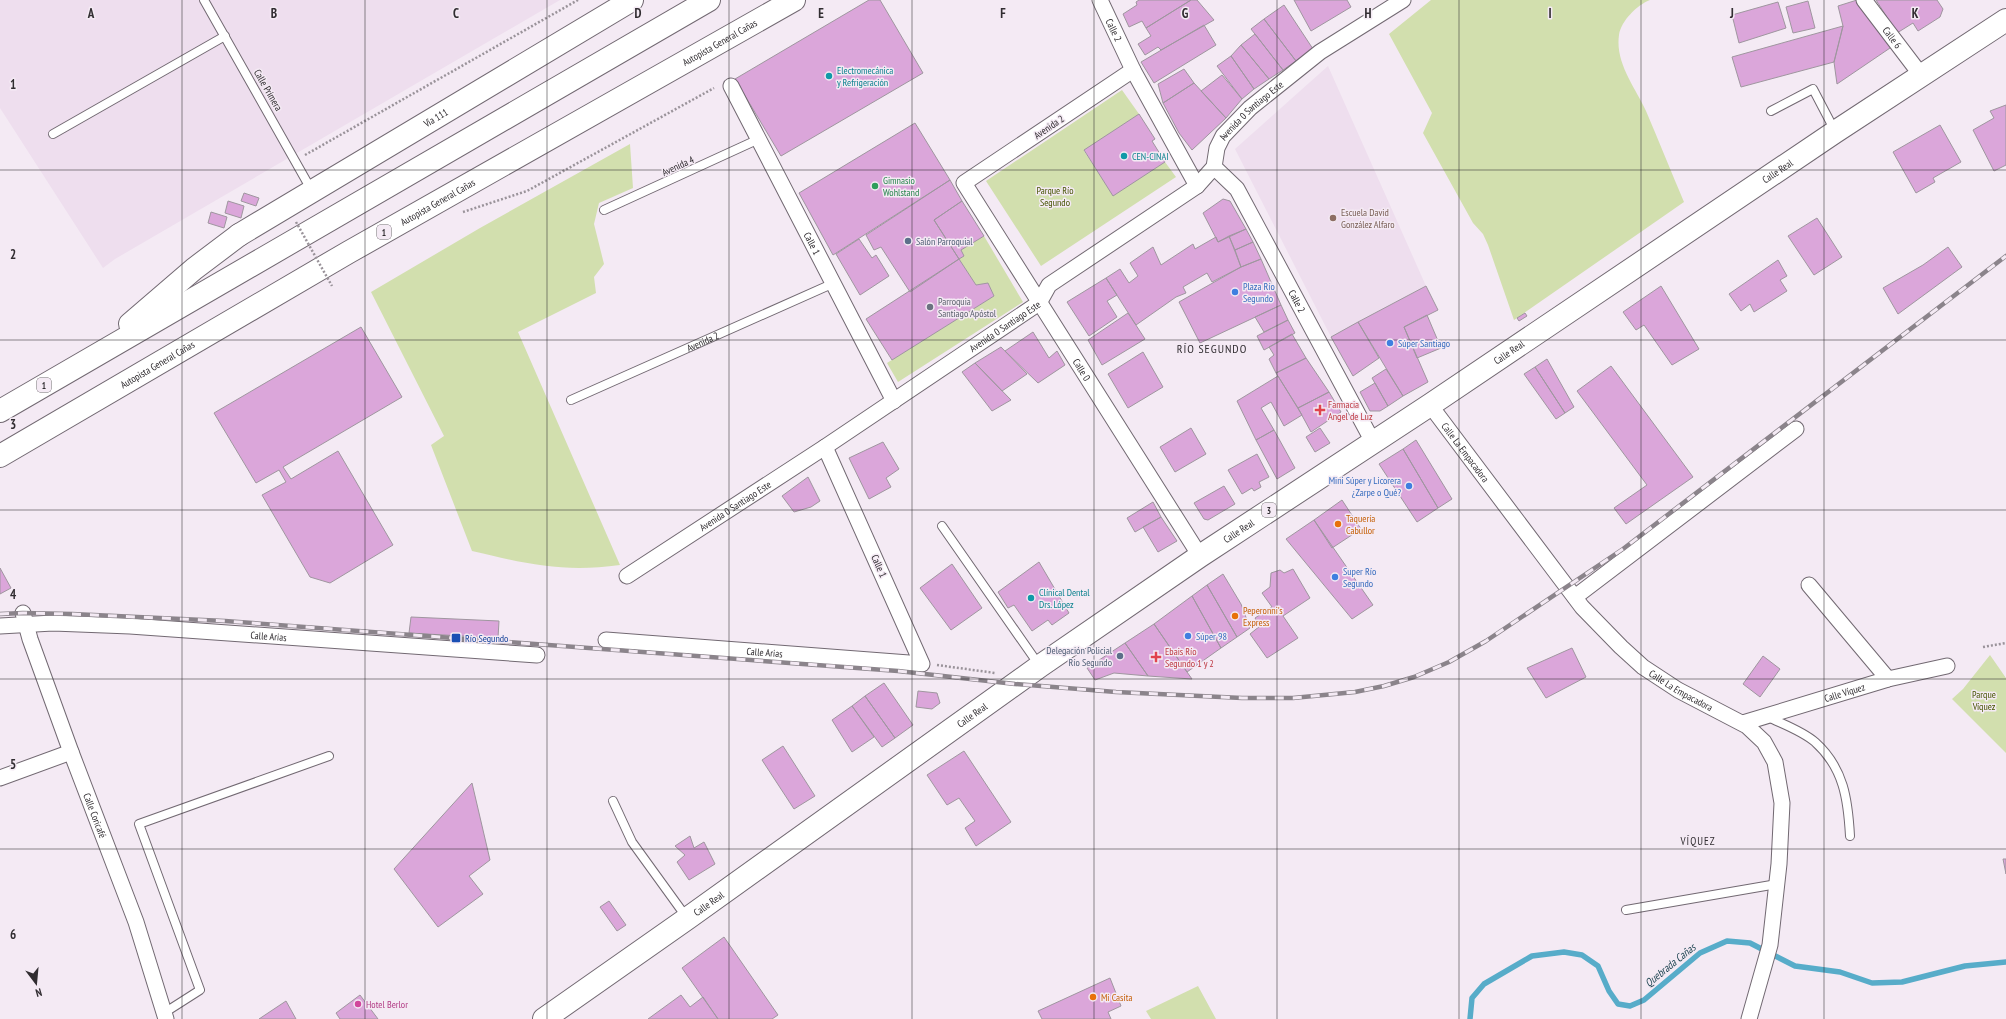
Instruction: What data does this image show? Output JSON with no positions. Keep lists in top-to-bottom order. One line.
{"streets":{"main road":["Autopista General Cañas","Vía 111","Calle Real","1","3"],"street":["Calle 2","Calle 6","Avenida 0 Santiago Este","Avenida 2","Calle 1","Calle 0","Calle La Empacadora","Calle Arias","Calle Víquez","Calle Coricafé"],"lane":["Calle Primera","Avenida 4"]},"crossings":[["Calle 2","Avenida 0 Santiago Este"],["Calle 2","Avenida 2"],["Calle 2","Calle Real"],["Calle 6","Calle Real"],["Calle Primera","Vía 111"],["Avenida 0 Santiago Este","Calle 1"],["Avenida 0 Santiago Este","Calle 0"],["Vía 111","1"],["Avenida 2","Calle 1"],["Avenida 2","Calle 0"],["Avenida 4","Calle 1"],["Calle Real","Calle 0"],["Calle Real","Calle La Empacadora"],["Calle 1","Calle Arias"],["Calle La Empacadora","Calle Víquez"],["Calle Arias","Calle Coricafé"]],"districts":["RÍO SEGUNDO","VÍQUEZ"],"water":["Quebrada Cañas"],"parks":["Parque Río Segundo","Parque Víquez"],"places":{"other":["Electromecánica y Refrigeración","CEN-CINAI","Gimnasio Wohlstand","Escuela David González Alfaro","Salón Parroquial","Plaza Río Segundo","Parroquia Santiago Apóstol","Súper Santiago","Mini Súper y Licorera ¿Zarpe o Qué?","Taquería Cabullor","Super Río Segundo","Clínical Dental Drs. López","Peperonni's Express","Súper 98","Delegación Policial Río Segundo","Mi Casita","Hotel Berlor"],"health":["Farmacia Angel de Luz","Ebais Río Segundo 1 y 2"],"transit":["Río Segundo"]},"north":"bottom","grid":{"columns":["A","B","C","D","E","F","G","H","I","J","K"],"rows":["1","2","3","4","5","6"]}}
